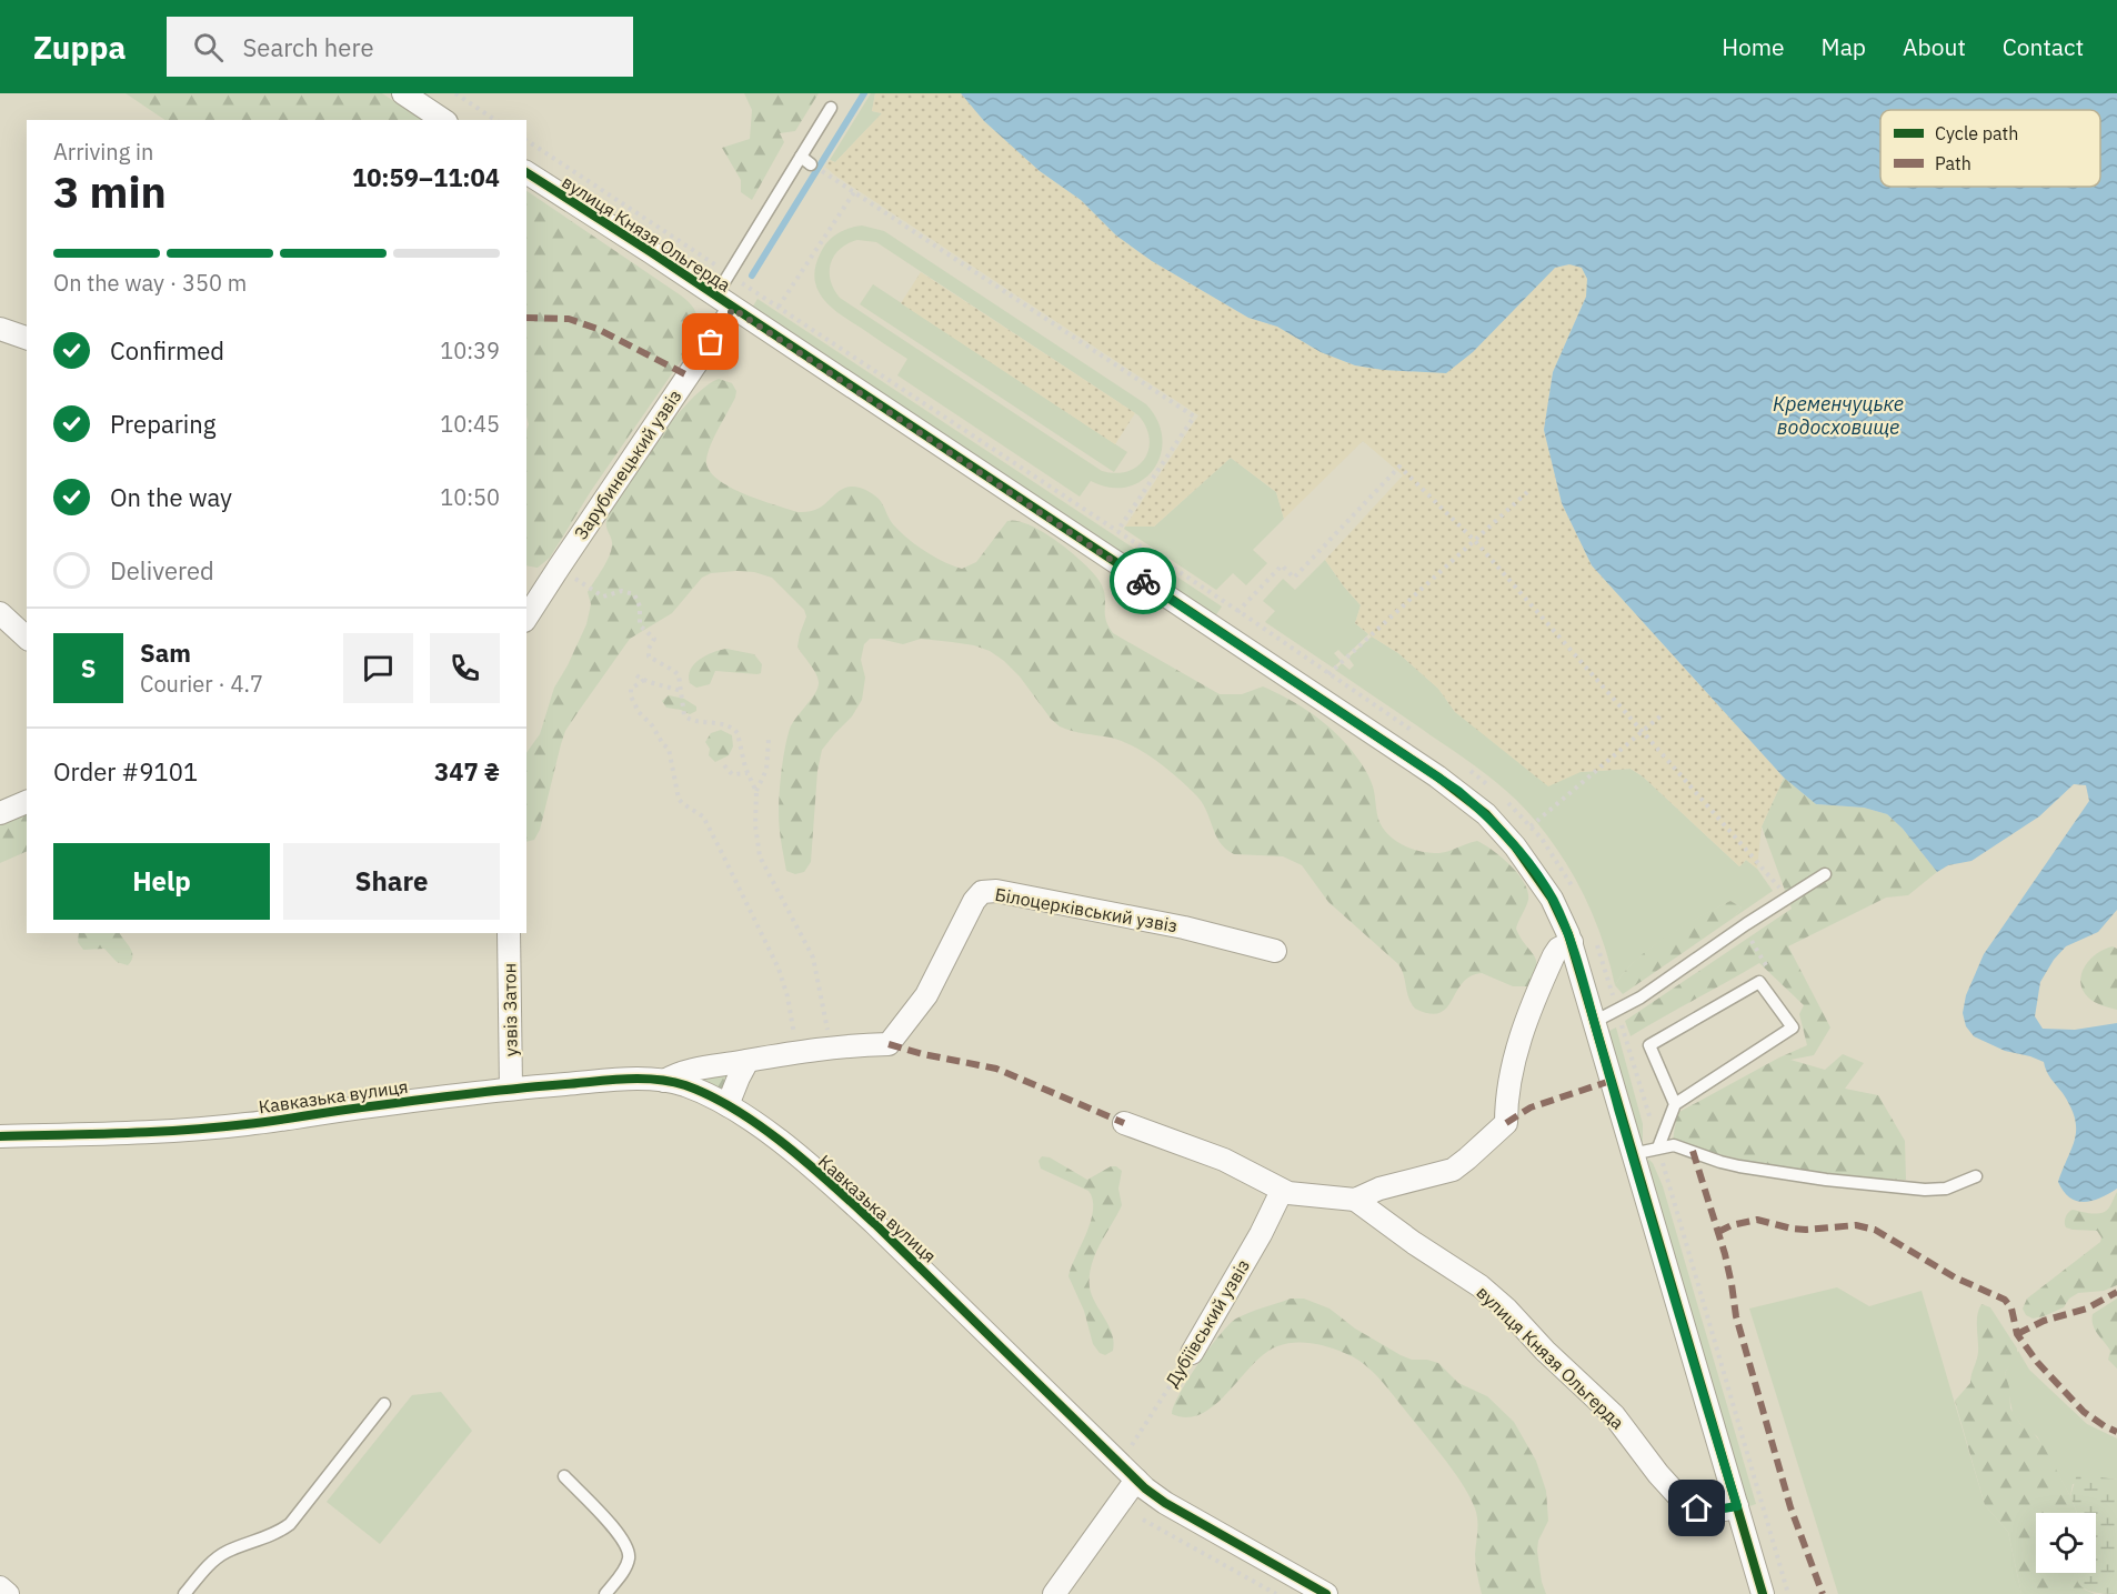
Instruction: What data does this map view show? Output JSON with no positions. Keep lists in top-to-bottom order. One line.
{"streets":{"street":["вулиця Князя Ольгерда","Зарубинецький узвіз","Білоцерківський узвіз","узвіз Затон","Кавказька вулиця","Дубіївський узвіз"]},"crossings":[["вулиця Князя Ольгерда","Зарубинецький узвіз"],["Білоцерківський узвіз","Кавказька вулиця"],["узвіз Затон","Кавказька вулиця"]],"water":["Кременчуцьке водосховище"],"legend":["Cycle path","Path"],"page":{"header":"Zuppa","search":"Search here","nav":["Home","Map","About","Contact"],"heading":["3 min","Arriving in","10:59–11:04"],"panel":["Sam","Courier · 4.7","Order #9101","347 ₴"],"bar":"On the way · 350 m","list":[["Confirmed","10:39"],["Preparing","10:45"],["On the way","10:50"],"Delivered"],"round":"S","buttons":["Help","Share"]}}
